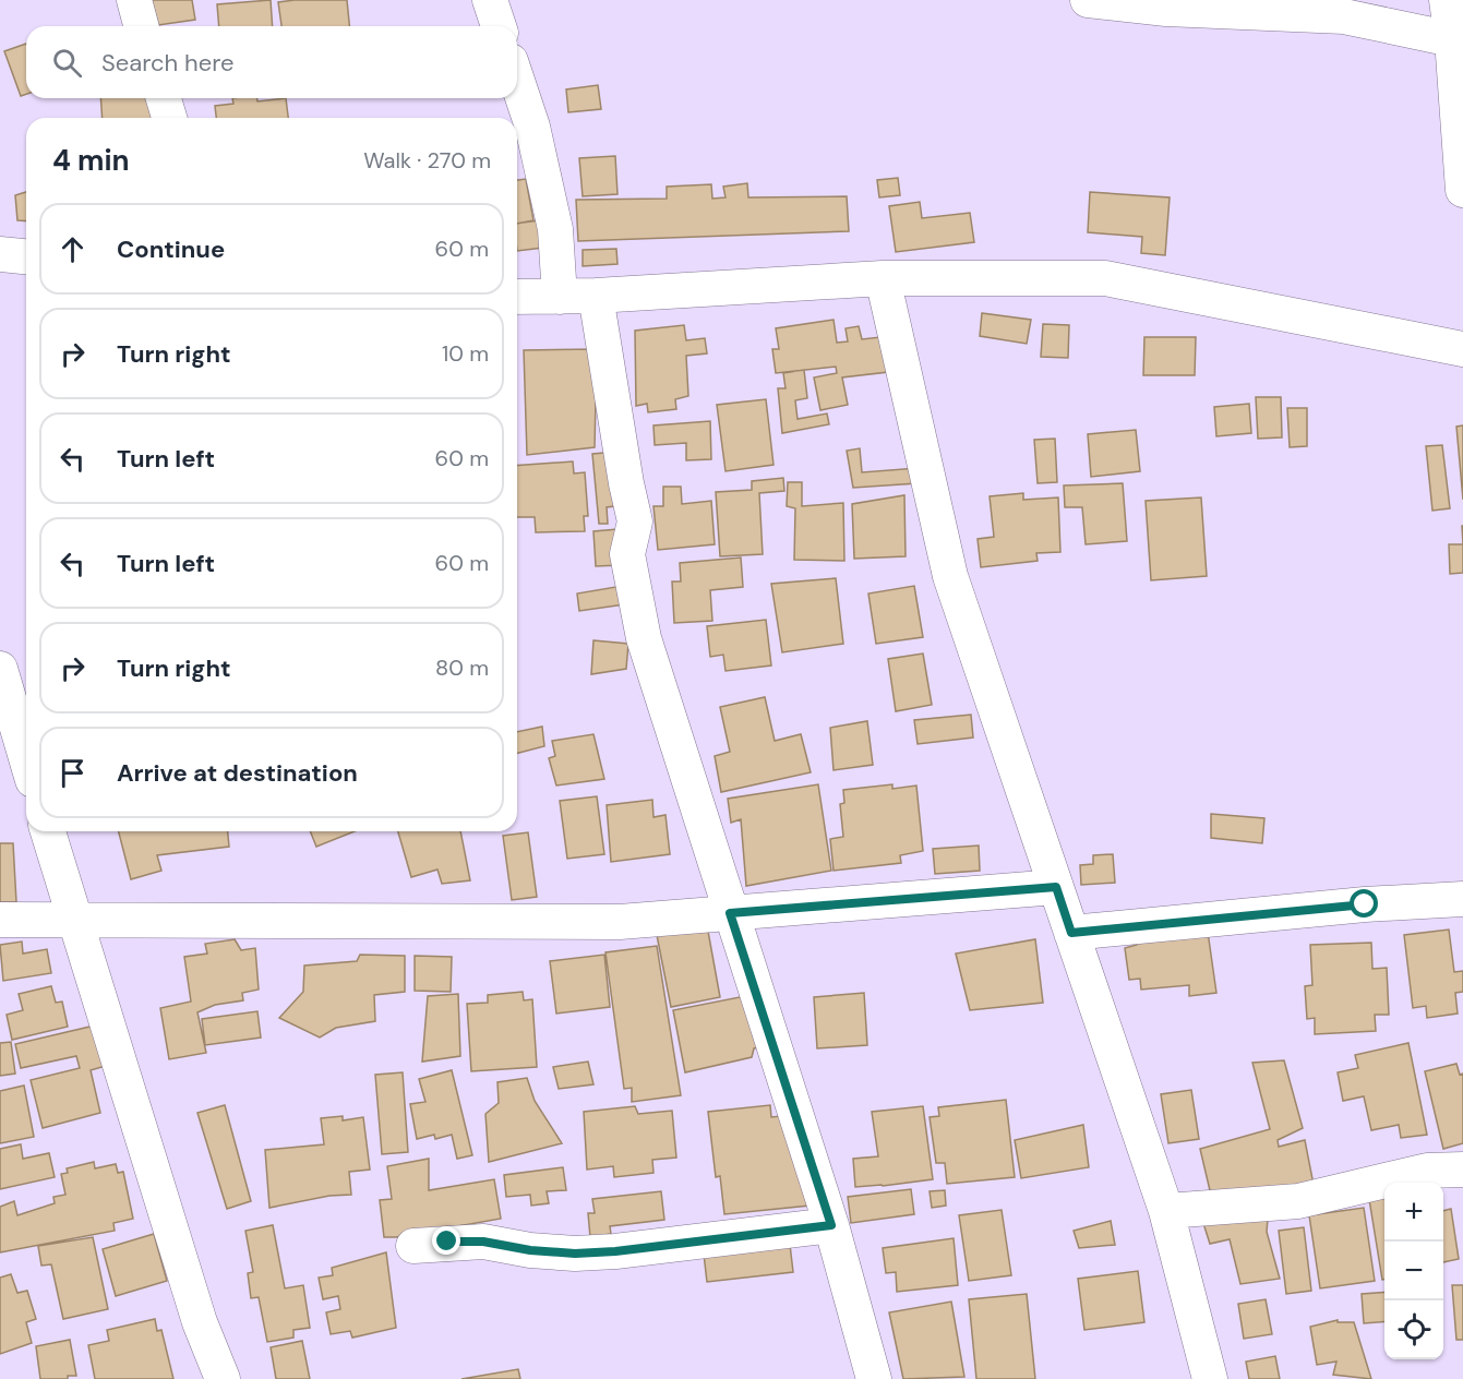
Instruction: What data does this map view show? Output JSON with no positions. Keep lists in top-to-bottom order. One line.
{"page":{"search":"Search here","heading":["4 min","Walk · 270 m"],"list":[["Continue","60 m"],["Turn right","10 m"],["Turn left","60 m"],["Turn left","60 m"],["Turn right","80 m"],"Arrive at destination"],"map_buttons":["+","−"]}}
